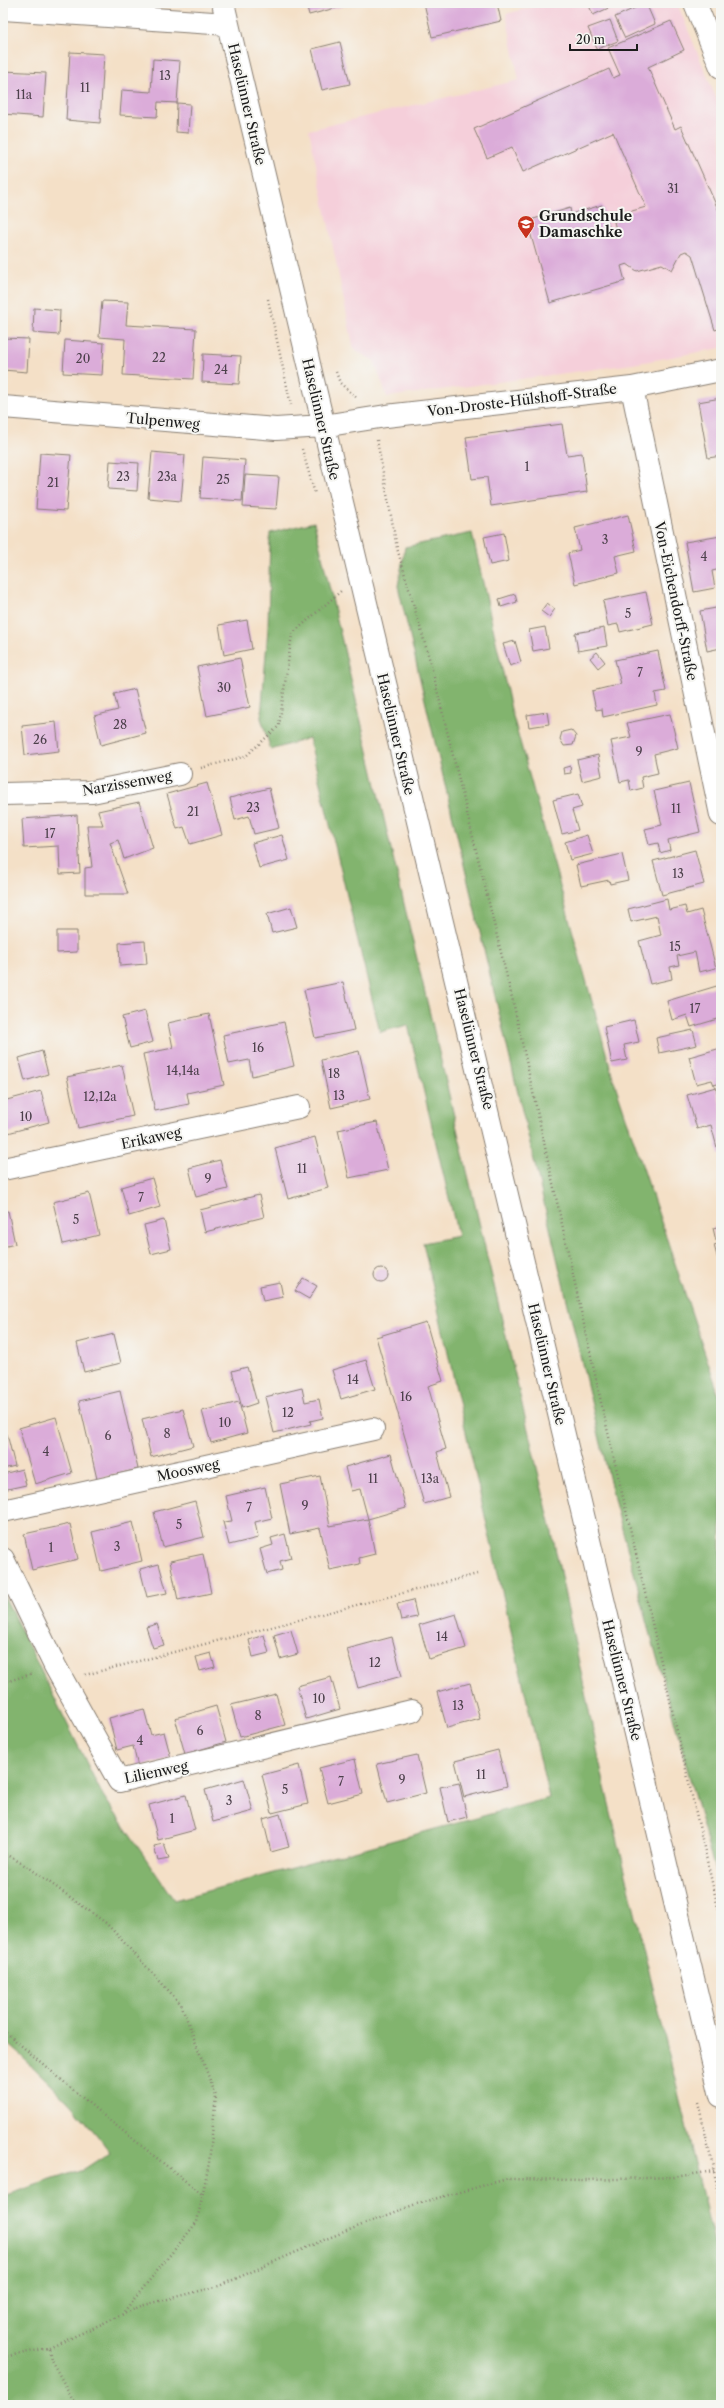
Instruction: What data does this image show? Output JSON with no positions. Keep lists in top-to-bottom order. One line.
{"streets":{"street":["Haselünner Straße","Von-Droste-Hülshoff-Straße","Tulpenweg","Von-Eichendorff-Straße","Narzissenweg","Erikaweg","Moosweg","Lilienweg"]},"crossings":[["Haselünner Straße","Von-Droste-Hülshoff-Straße"],["Haselünner Straße","Tulpenweg"],["Von-Droste-Hülshoff-Straße","Tulpenweg"],["Von-Droste-Hülshoff-Straße","Von-Eichendorff-Straße"]],"places":{"school or university":["Grundschule Damaschke"]},"house_numbers":["13","11","11a","31","22","20","24","1","23","23a","25","21","3","4","5","7","30","28","26","9","23","11","21","17","13","15","17","16","14,14a","18","13","12,12a","10","11","9","7","5","14","16","12","10","8","6","4","11","13a","9","7","5","3","1","14","12","10","13","8","6","4","11","9","7","5","3","1"],"scale_bar":"20 m"}
